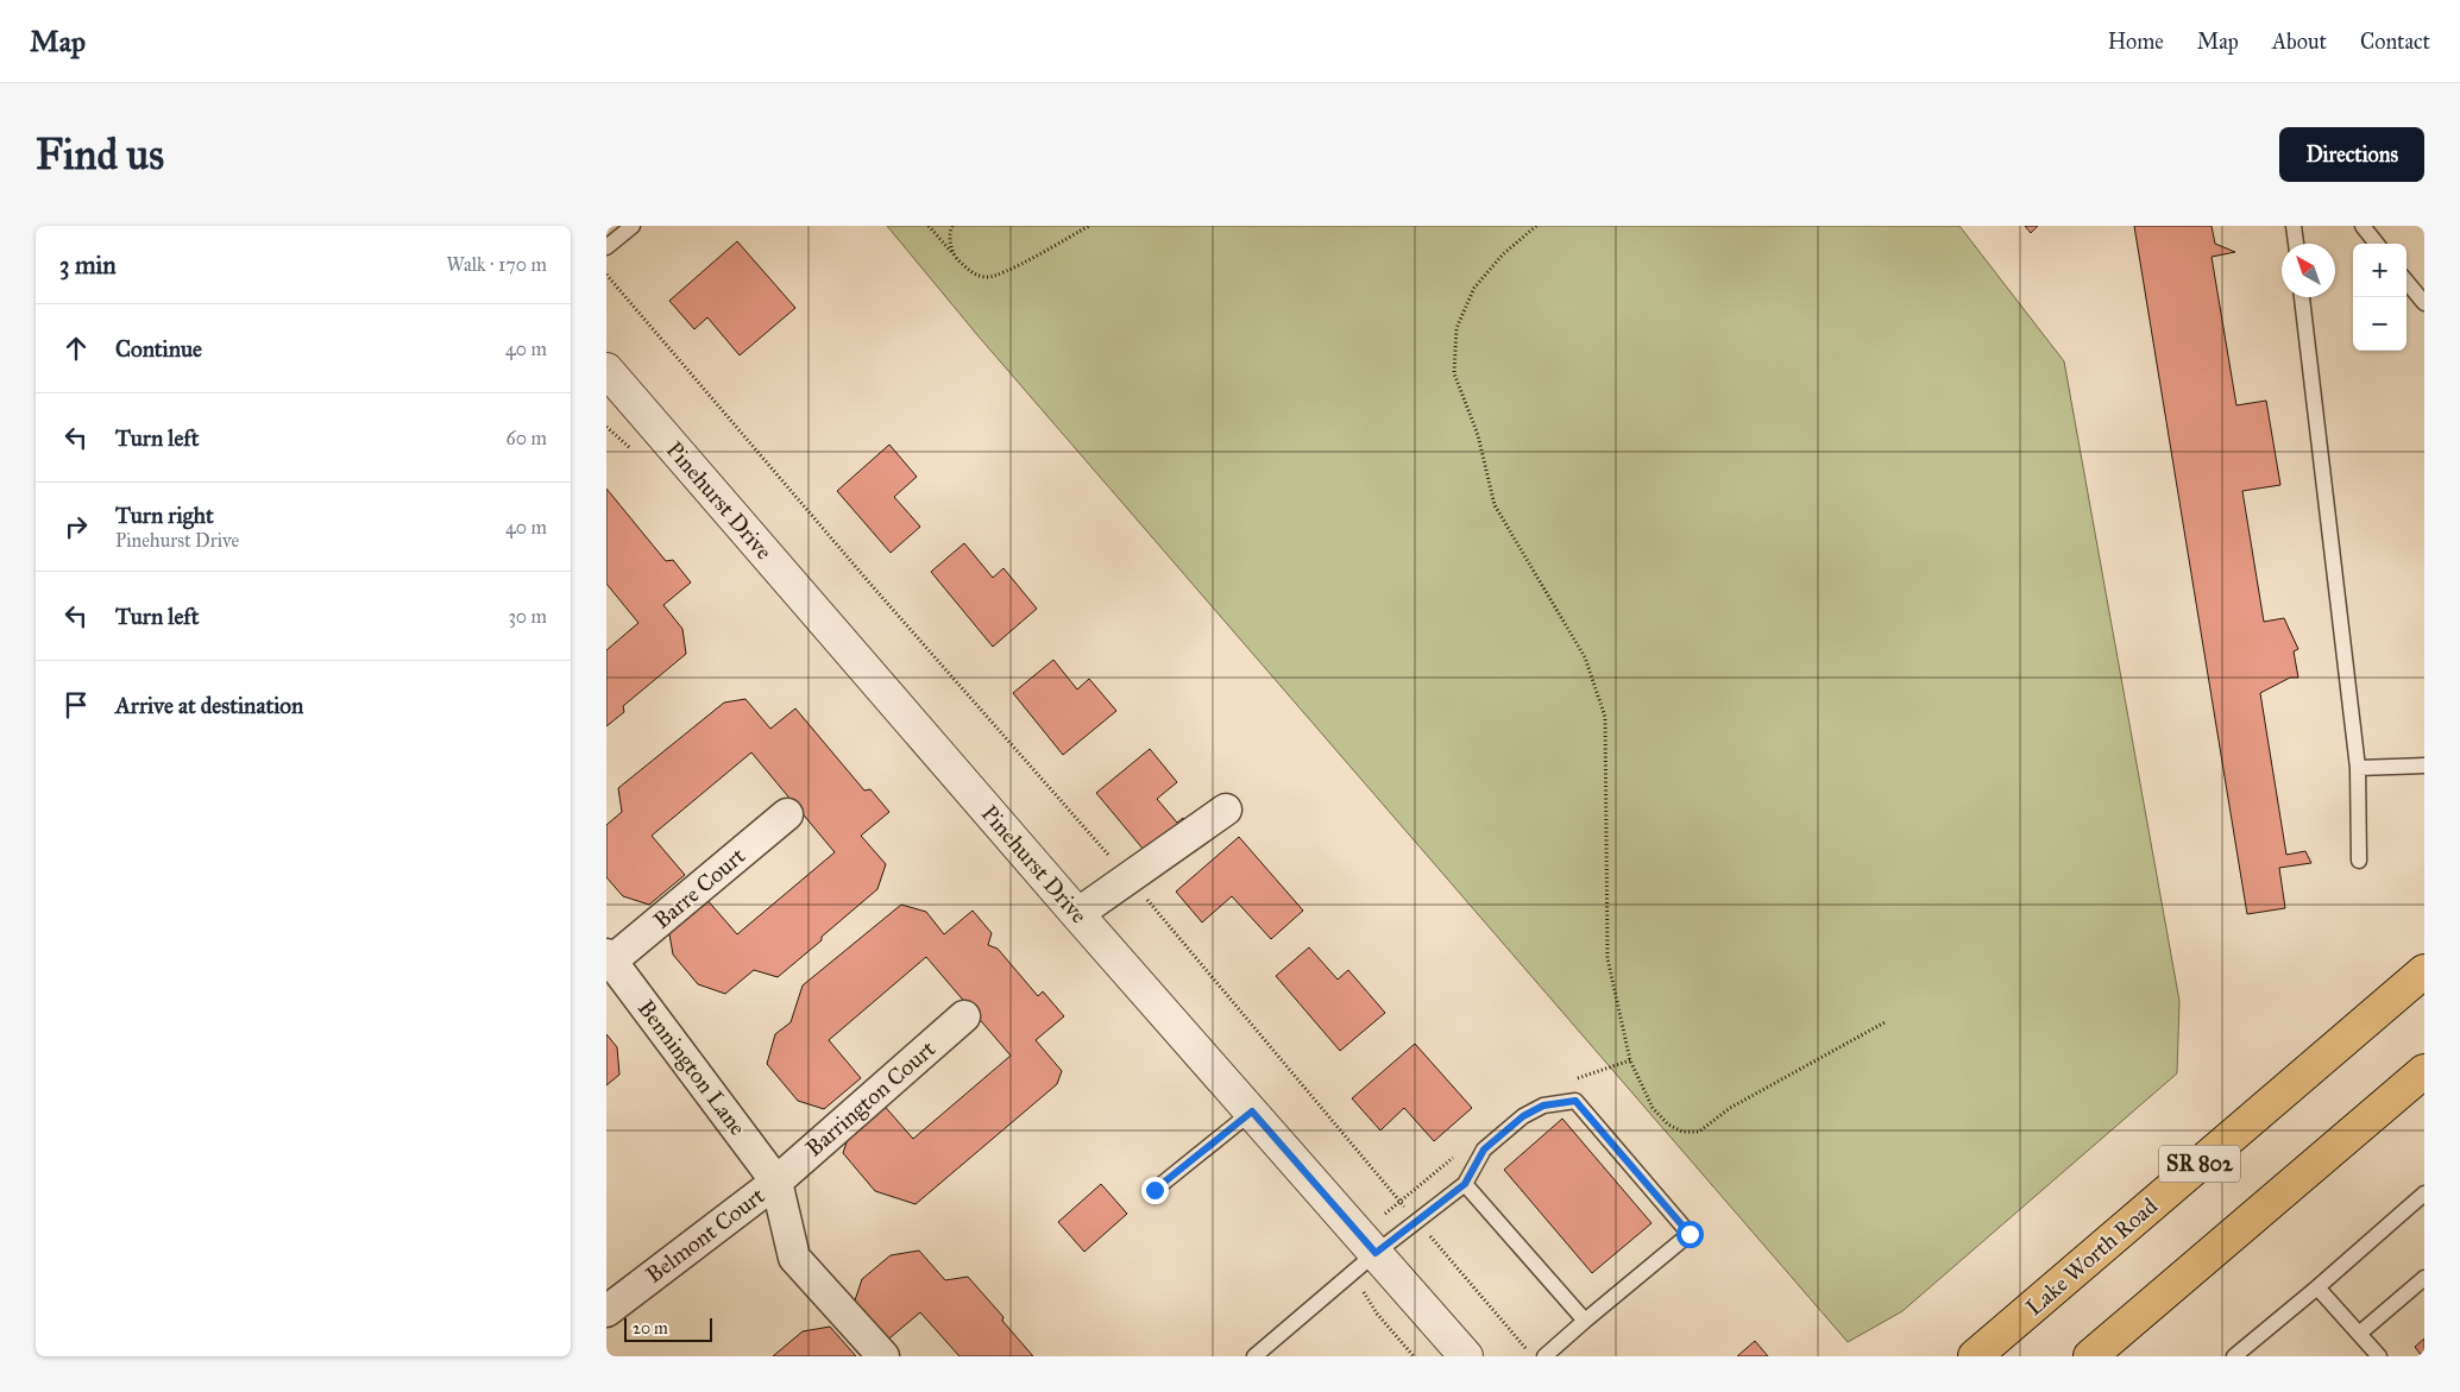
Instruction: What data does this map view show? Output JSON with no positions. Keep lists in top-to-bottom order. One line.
{"streets":{"main road":["SR 802","Lake Worth Road"],"street":["Pinehurst Drive","Barre Court","Bennington Lane","Barrington Court","Belmont Court"]},"crossings":[["Barre Court","Bennington Lane"],["Bennington Lane","Barrington Court"],["Bennington Lane","Belmont Court"],["Barrington Court","Belmont Court"]],"scale_bar":"20 m","north":"top left","page":{"header":"Map","nav":["Home","Map","About","Contact"],"buttons":"Directions","title":"Find us","heading":["3 min","Walk · 170 m"],"map_buttons":["+","−"],"list":[["Continue","40 m"],["Turn left","60 m"],["Turn right","Pinehurst Drive","40 m"],["Turn left","30 m"],"Arrive at destination"],"scale":"20 m"}}
